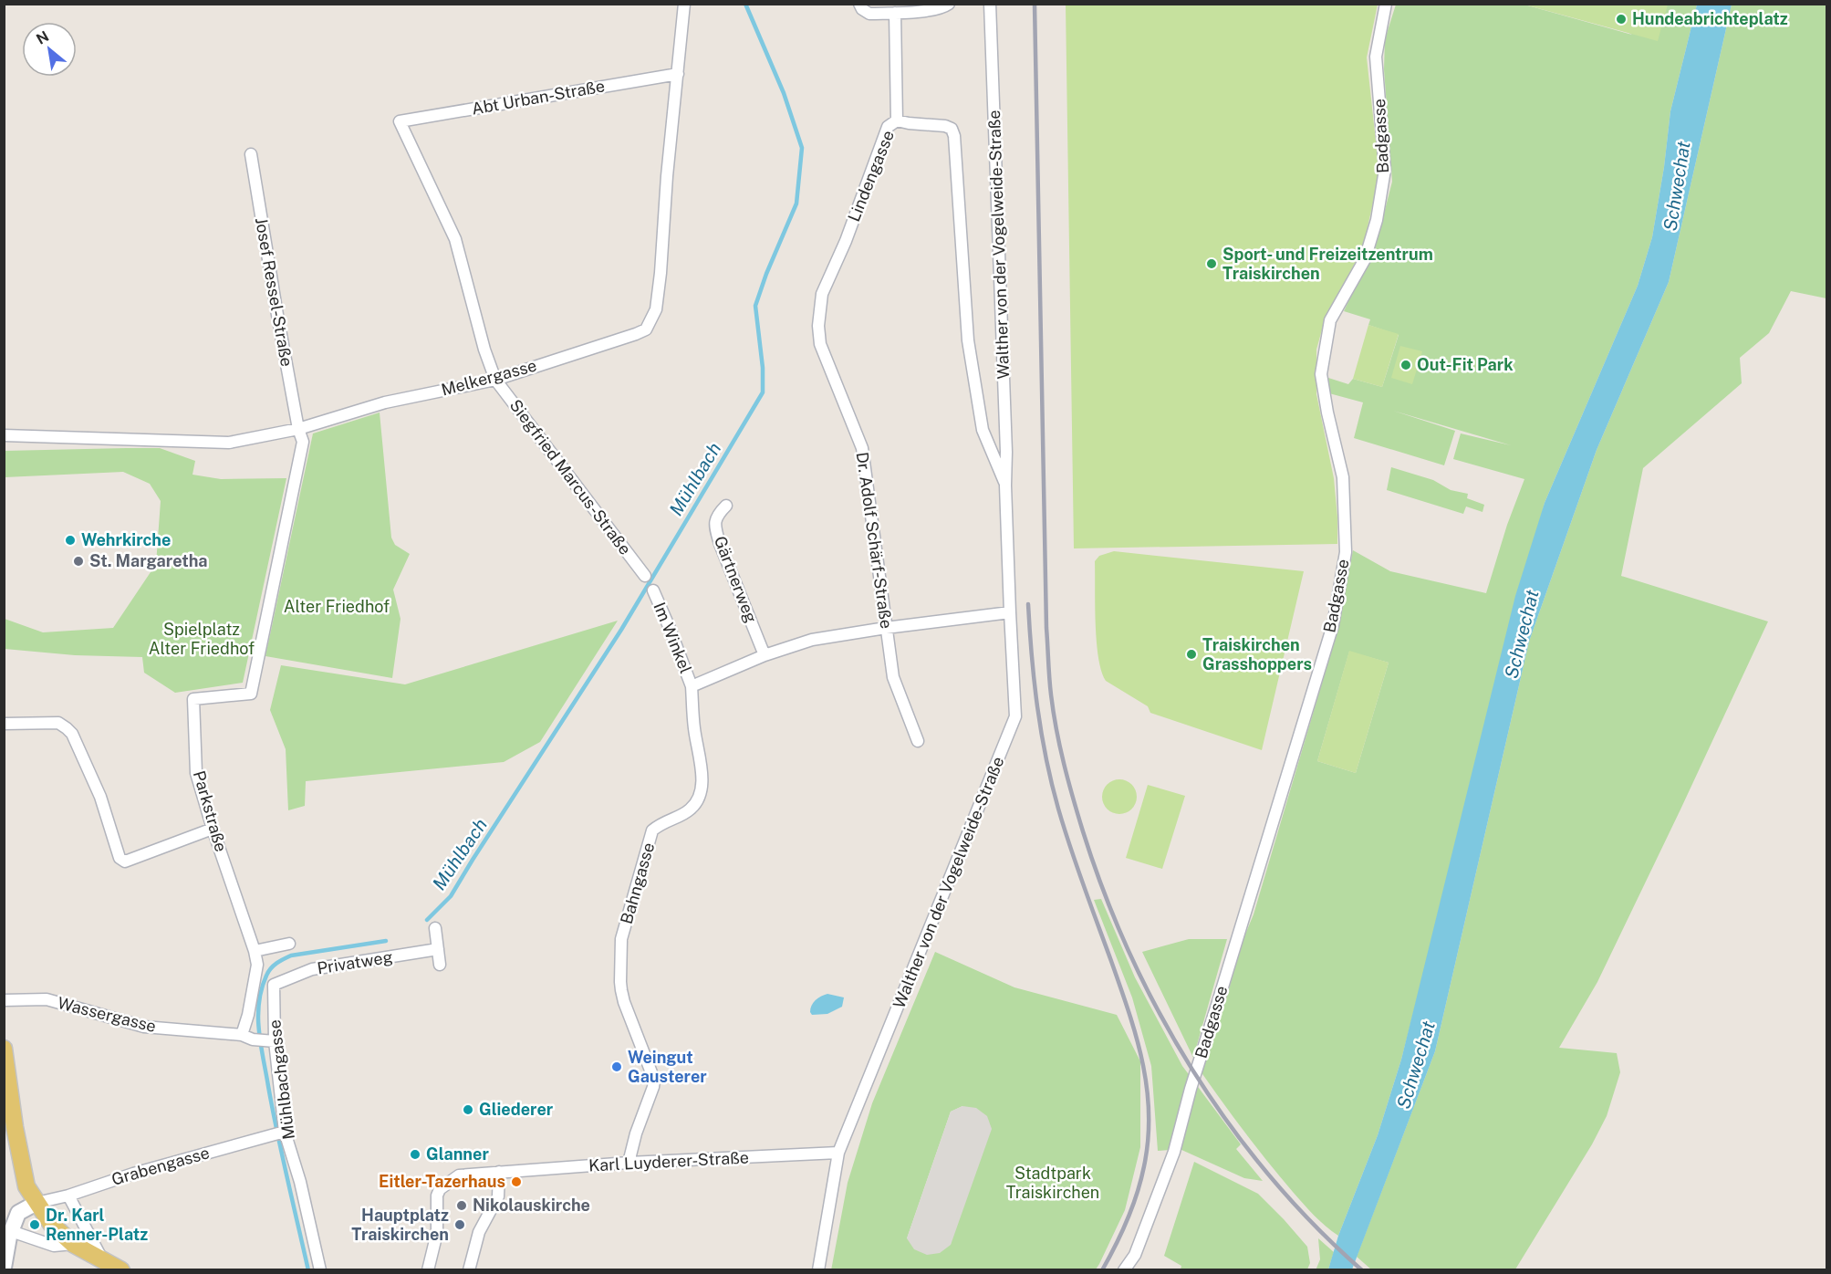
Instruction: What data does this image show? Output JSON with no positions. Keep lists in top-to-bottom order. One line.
{"streets":{"street":["Abt Urban-Straße","Badgasse","Lindengasse","Walther von der Vogelweide-Straße","Josef Ressel-Straße","Melkergasse","Siegfried Marcus-Straße","Dr. Adolf Schärf-Straße","Gärtnerweg","Im Winkel","Parkstraße","Bahngasse","Privatweg","Wassergasse","Mühlbachgasse","Karl Luyderer-Straße","Grabengasse"]},"crossings":[["Abt Urban-Straße","Melkergasse"],["Abt Urban-Straße","Siegfried Marcus-Straße"],["Lindengasse","Walther von der Vogelweide-Straße"],["Lindengasse","Dr. Adolf Schärf-Straße"],["Walther von der Vogelweide-Straße","Karl Luyderer-Straße"],["Josef Ressel-Straße","Melkergasse"],["Josef Ressel-Straße","Parkstraße"],["Melkergasse","Siegfried Marcus-Straße"],["Melkergasse","Parkstraße"],["Im Winkel","Bahngasse"],["Parkstraße","Mühlbachgasse"],["Bahngasse","Karl Luyderer-Straße"],["Privatweg","Mühlbachgasse"],["Wassergasse","Mühlbachgasse"],["Mühlbachgasse","Grabengasse"]],"water":["Schwechat","Mühlbach"],"parks":["Alter Friedhof","Spielplatz Alter Friedhof","Stadtpark Traiskirchen"],"places":["Hundeabrichteplatz","Sport- und Freizeitzentrum Traiskirchen","Out-Fit Park","Wehrkirche","St. Margaretha","Traiskirchen Grasshoppers","Weingut Gausterer","Gliederer","Glanner","Eitler-Tazerhaus","Nikolauskirche","Dr. Karl Renner-Platz","Hauptplatz Traiskirchen"],"north":"top left"}
